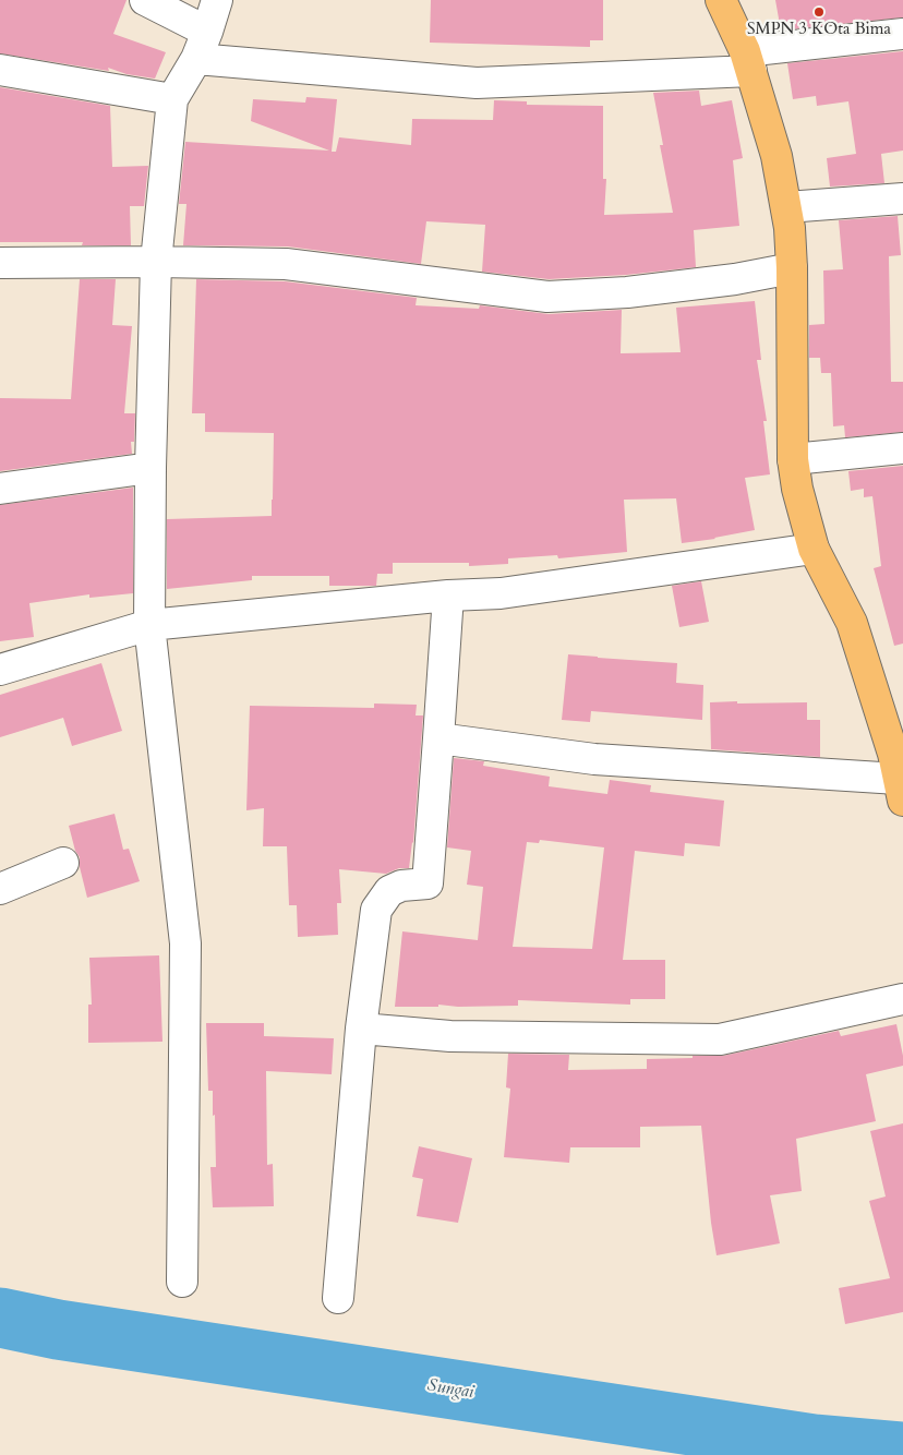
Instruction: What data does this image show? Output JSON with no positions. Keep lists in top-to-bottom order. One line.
{"water":["Sungai"],"places":["SMPN 3 KOta Bima"]}
